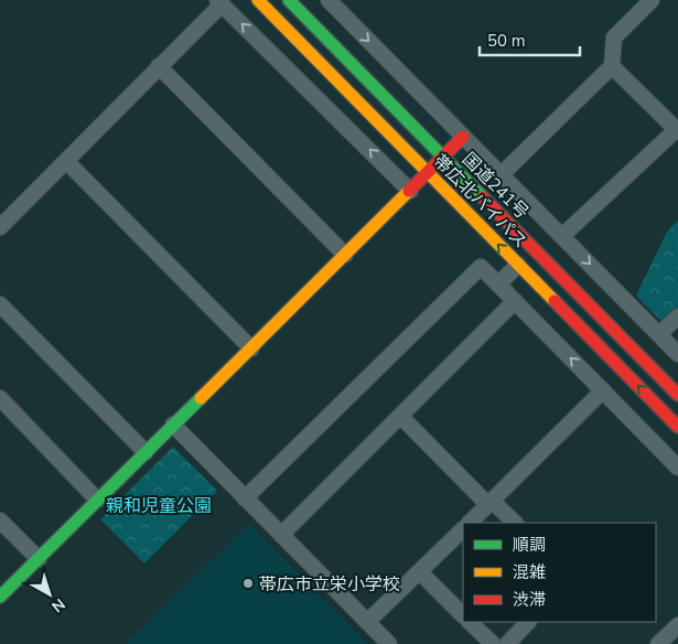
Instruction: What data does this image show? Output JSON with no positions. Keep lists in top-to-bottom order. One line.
{"streets":{"main road":["国道241号","帯広北バイパス"]},"one_way":["帯広北バイパス"],"parks":["親和児童公園"],"places":["帯広市立栄小学校"],"legend":["順調","混雑","渋滞"],"scale_bar":"50 m","north":"bottom right"}
